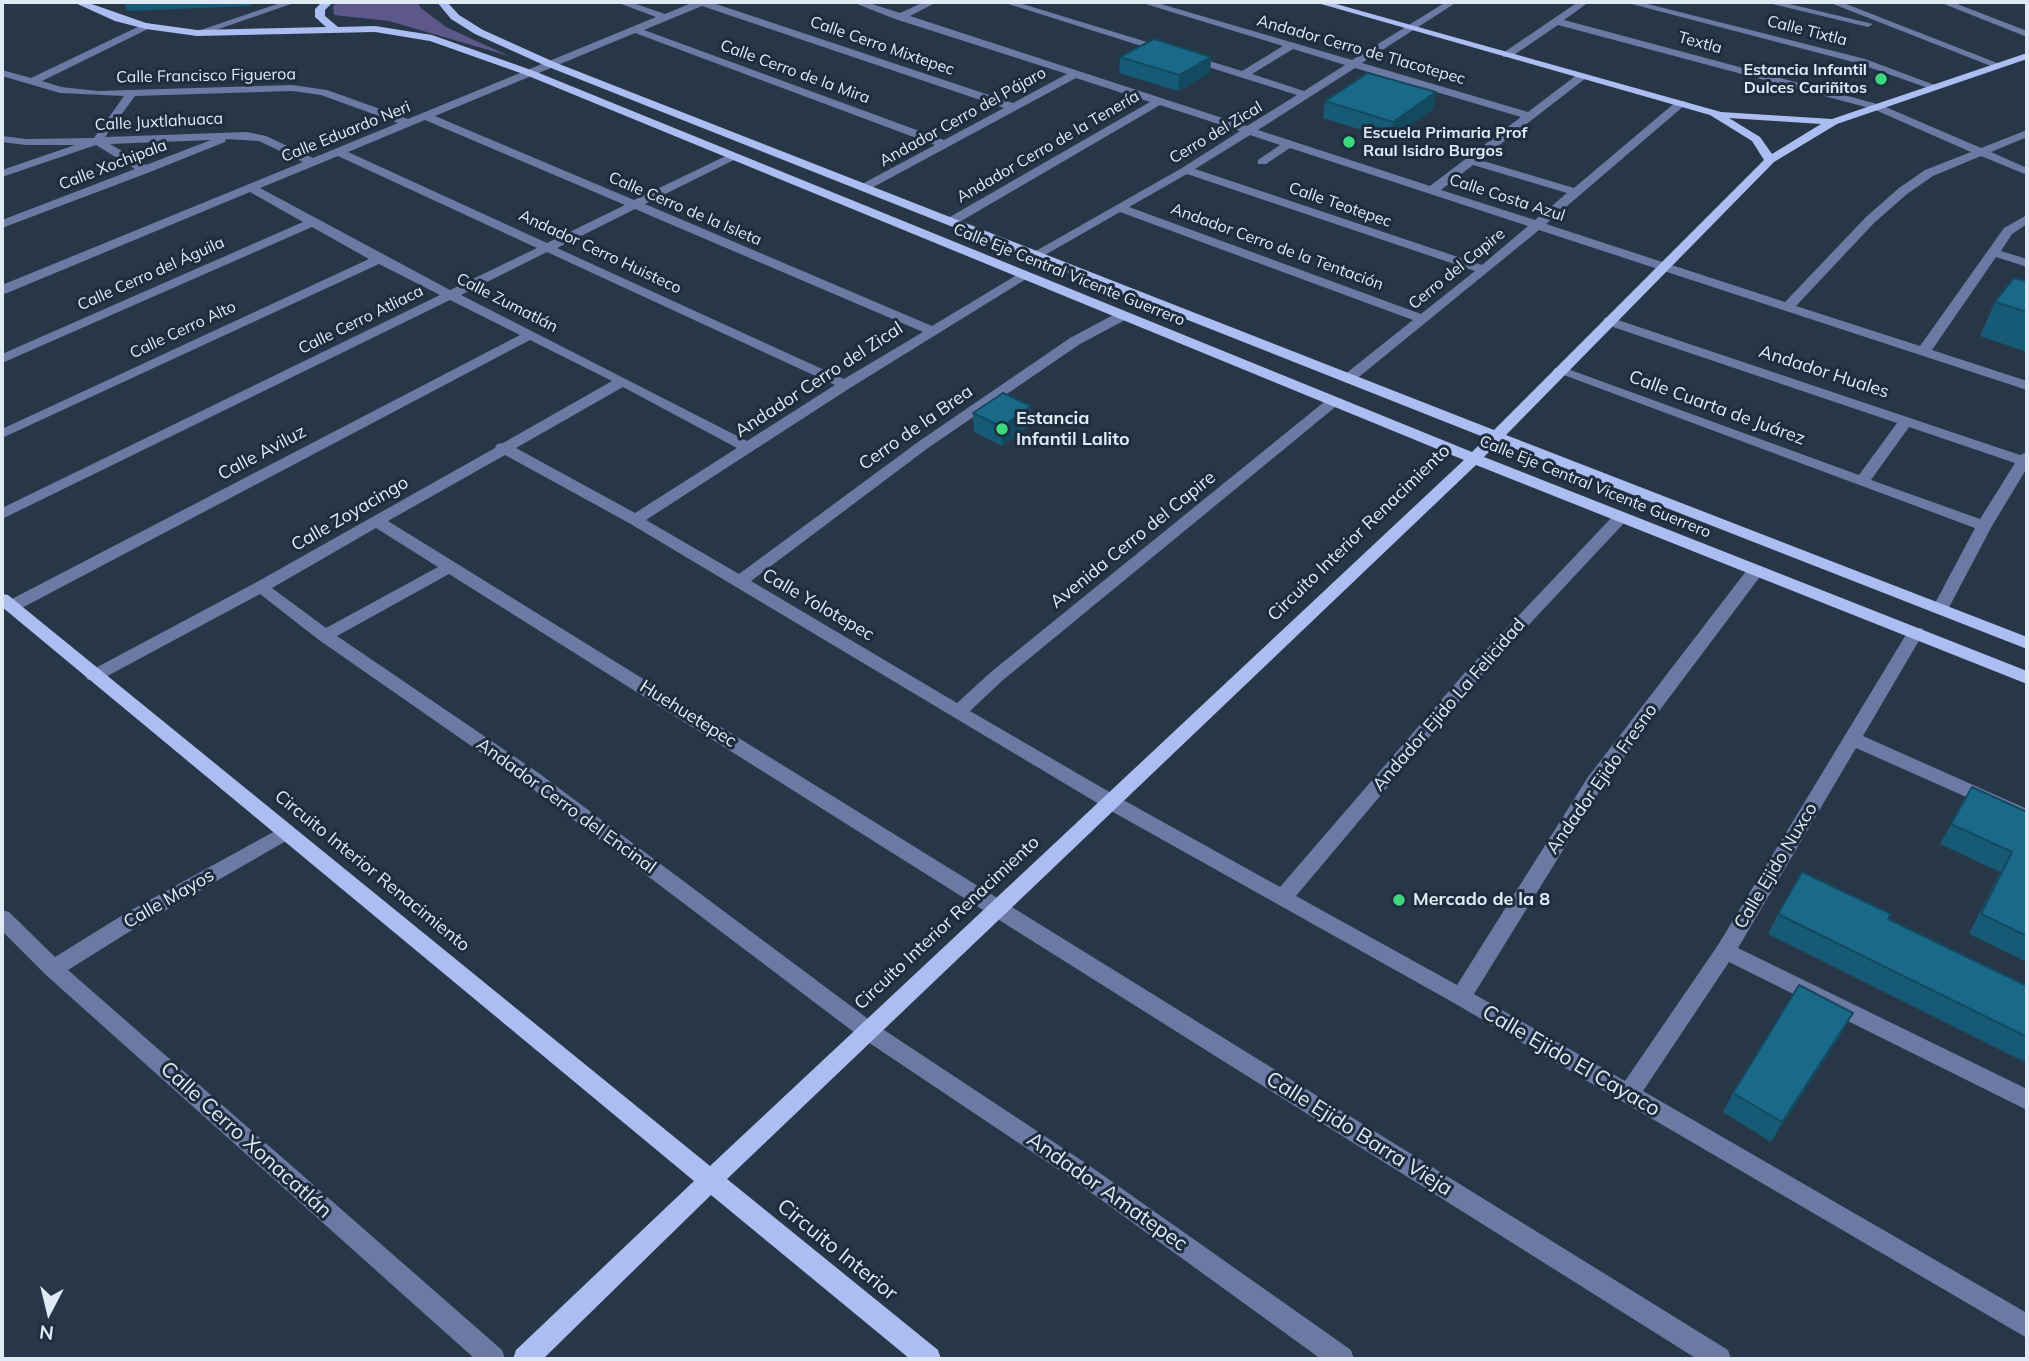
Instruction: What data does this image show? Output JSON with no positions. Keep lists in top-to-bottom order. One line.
{"streets":{"main road":["Calle Eje Central Vicente Guerrero","Circuito Interior Renacimiento","Circuito Interior"],"street":["Calle Tixtla","Textla","Calle Cerro Mixtepec","Andador Cerro de Tlacotepec","Calle Cerro de la Mira","Calle Francisco Figueroa","Andador Cerro del Pájaro","Calle Juxtlahuaca","Calle Eduardo Neri","Cerro del Zical","Andador Cerro de la Tenería","Calle Xochipala","Calle Costa Azul","Calle Teotepec","Calle Cerro de la Isleta","Andador Cerro de la Tentación","Andador Cerro Huisteco","Cerro del Capire","Calle Cerro del Águila","Calle Zumatlán","Calle Cerro Atliaca","Calle Cerro Alto","Andador Huales","Andador Cerro del Zical","Calle Cuarta de Juárez","Cerro de la Brea","Calle Aviluz","Calle Zoyacingo","Avenida Cerro del Capire","Calle Yolotepec","Andador Ejido La Felicidad","Huehuetepec","Andador Ejido Fresno","Andador Cerro del Encinal","Calle Ejido Nuxco","Calle Mayos","Calle Ejido El Cayaco","Calle Ejido Barra Vieja","Calle Cerro Xonacatlán","Andador Amatepec"]},"crossings":[["Calle Cerro Mixtepec","Andador Cerro del Pájaro"],["Calle Cerro Mixtepec","Calle Eduardo Neri"],["Andador Cerro de Tlacotepec","Cerro del Zical"],["Calle Cerro de la Mira","Andador Cerro del Pájaro"],["Calle Cerro de la Mira","Calle Eduardo Neri"],["Calle Francisco Figueroa","Calle Eduardo Neri"],["Andador Cerro del Pájaro","Calle Costa Azul"],["Andador Cerro del Pájaro","Calle Eje Central Vicente Guerrero"],["Calle Juxtlahuaca","Calle Eduardo Neri"],["Calle Juxtlahuaca","Calle Xochipala"],["Calle Eduardo Neri","Calle Cerro de la Isleta"],["Calle Eduardo Neri","Andador Cerro Huisteco"],["Calle Eduardo Neri","Calle Eje Central Vicente Guerrero"],["Calle Eduardo Neri","Calle Zumatlán"],["Cerro del Zical","Calle Costa Azul"],["Cerro del Zical","Calle Teotepec"],["Cerro del Zical","Andador Cerro de la Tentación"],["Cerro del Zical","Calle Eje Central Vicente Guerrero"],["Andador Cerro de la Tenería","Calle Costa Azul"],["Andador Cerro de la Tenería","Calle Eje Central Vicente Guerrero"],["Calle Costa Azul","Cerro del Capire"],["Calle Costa Azul","Circuito Interior Renacimiento"],["Calle Teotepec","Cerro del Capire"],["Calle Cerro de la Isleta","Calle Cerro Atliaca"],["Calle Cerro de la Isleta","Andador Cerro del Zical"],["Andador Cerro de la Tentación","Cerro del Capire"],["Andador Cerro Huisteco","Calle Cerro Atliaca"],["Andador Cerro Huisteco","Andador Cerro del Zical"],["Cerro del Capire","Calle Eje Central Vicente Guerrero"],["Calle Cerro del Águila","Calle Zumatlán"],["Calle Eje Central Vicente Guerrero","Calle Cerro Atliaca"],["Calle Eje Central Vicente Guerrero","Andador Cerro del Zical"],["Calle Eje Central Vicente Guerrero","Cerro de la Brea"],["Calle Eje Central Vicente Guerrero","Circuito Interior Renacimiento"],["Calle Eje Central Vicente Guerrero","Avenida Cerro del Capire"],["Calle Eje Central Vicente Guerrero","Andador Ejido La Felicidad"],["Calle Eje Central Vicente Guerrero","Andador Ejido Fresno"],["Calle Eje Central Vicente Guerrero","Calle Ejido Nuxco"],["Calle Zumatlán","Calle Cerro Atliaca"],["Calle Zumatlán","Calle Cerro Alto"],["Calle Zumatlán","Andador Cerro del Zical"],["Calle Zumatlán","Calle Aviluz"],["Calle Zumatlán","Calle Zoyacingo"],["Andador Huales","Circuito Interior Renacimiento"],["Andador Cerro del Zical","Calle Yolotepec"],["Calle Cuarta de Juárez","Circuito Interior Renacimiento"],["Cerro de la Brea","Calle Yolotepec"],["Calle Aviluz","Circuito Interior Renacimiento"],["Calle Zoyacingo","Circuito Interior Renacimiento"],["Calle Zoyacingo","Calle Yolotepec"],["Calle Zoyacingo","Huehuetepec"],["Calle Zoyacingo","Andador Cerro del Encinal"],["Circuito Interior Renacimiento","Calle Yolotepec"],["Circuito Interior Renacimiento","Huehuetepec"],["Circuito Interior Renacimiento","Andador Cerro del Encinal"],["Circuito Interior Renacimiento","Calle Mayos"],["Circuito Interior Renacimiento","Calle Ejido El Cayaco"],["Circuito Interior Renacimiento","Calle Ejido Barra Vieja"],["Circuito Interior Renacimiento","Andador Amatepec"],["Circuito Interior Renacimiento","Circuito Interior"],["Avenida Cerro del Capire","Calle Yolotepec"],["Calle Yolotepec","Calle Ejido El Cayaco"],["Andador Ejido La Felicidad","Calle Ejido El Cayaco"],["Huehuetepec","Calle Ejido Barra Vieja"],["Andador Ejido Fresno","Calle Ejido El Cayaco"],["Andador Cerro del Encinal","Andador Amatepec"],["Calle Ejido Nuxco","Calle Ejido El Cayaco"],["Calle Mayos","Calle Cerro Xonacatlán"]],"places":["Estancia Infantil Dulces Cariñitos","Escuela Primaria Prof Raul Isidro Burgos","Estancia Infantil Lalito","Mercado de la 8"],"north":"bottom"}
